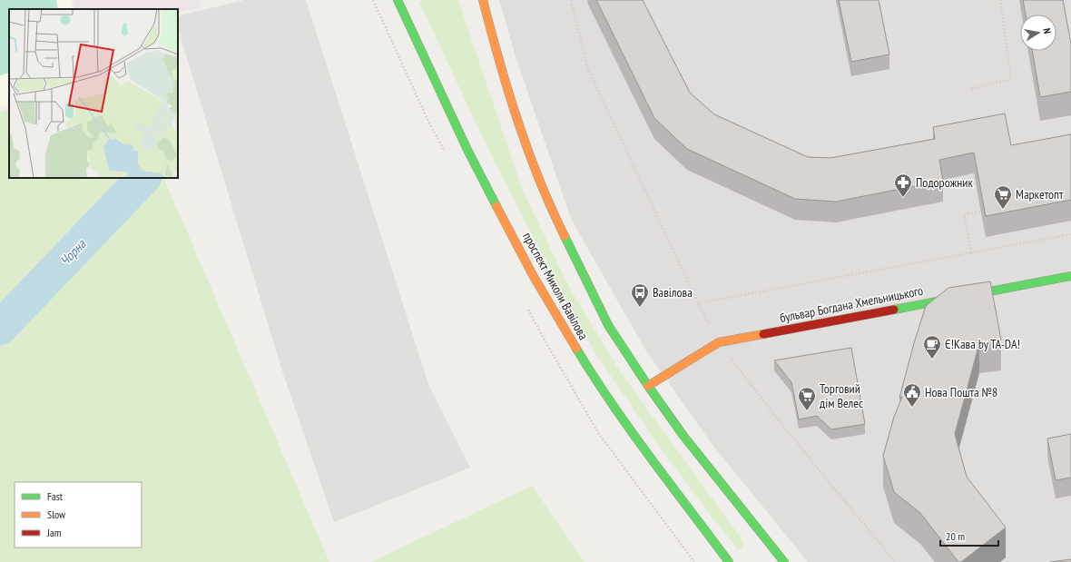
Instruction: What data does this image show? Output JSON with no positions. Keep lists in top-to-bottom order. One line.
{"streets":{"main road":["проспект Миколи Вавілова","бульвар Богдана Хмельницького"]},"water":["Чорна"],"places":{"pharmacy":["Подорожник"],"supermarket":["Маркетопт","Торговий дім Велес"],"bus stop":["Вавілова"],"cafe":["Є!Кава by TA-DA!"],"public building":["Нова Пошта №8"]},"legend":["Fast","Slow","Jam"],"scale_bar":"20 m","north":"right"}
